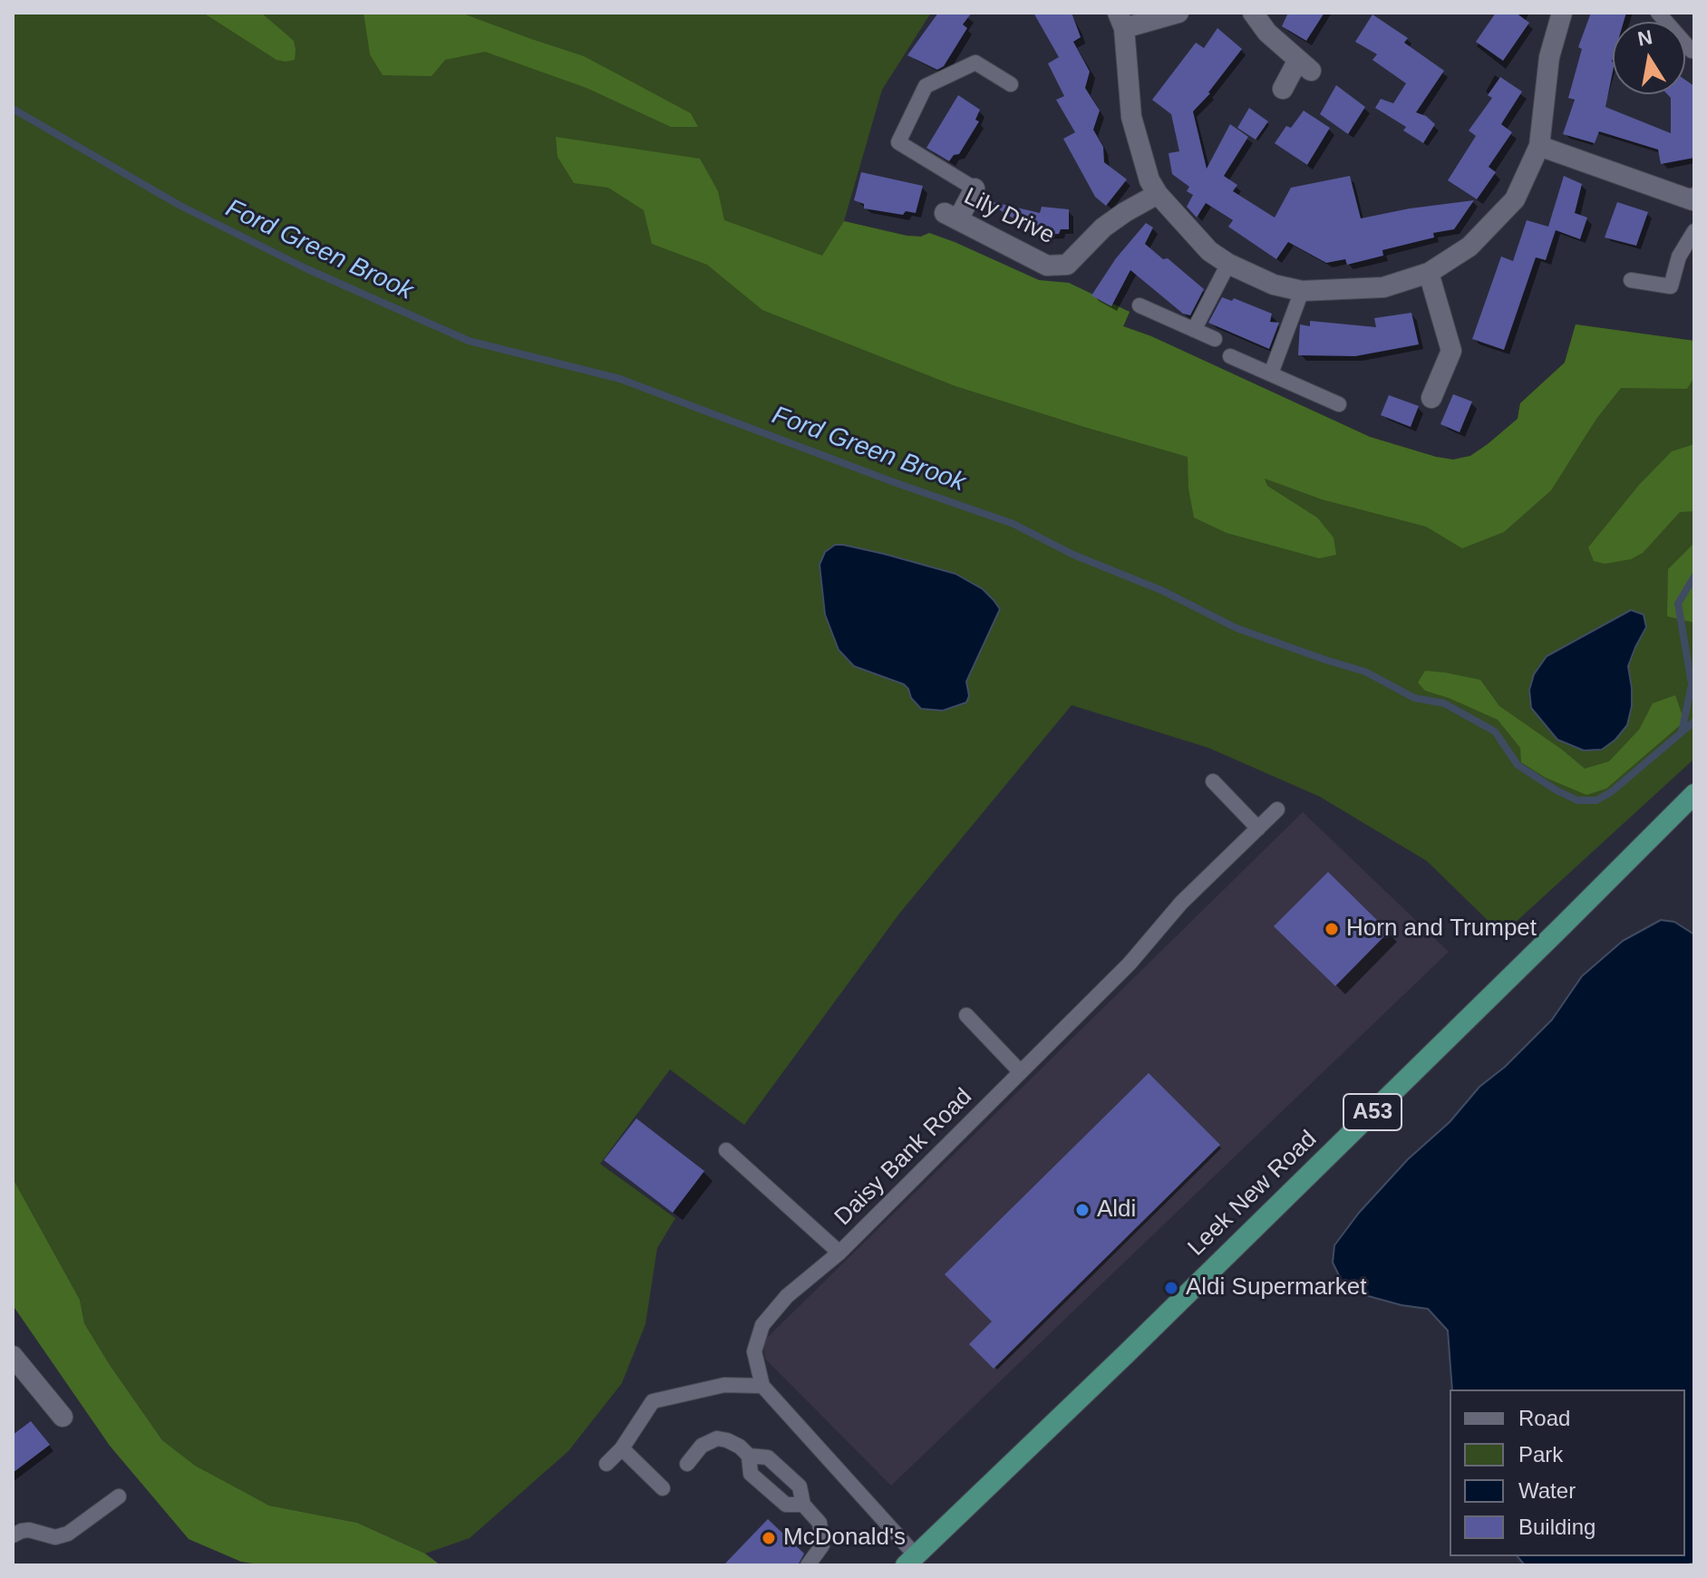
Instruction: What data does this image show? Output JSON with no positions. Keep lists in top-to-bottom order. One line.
{"streets":{"highway":["A53","Leek New Road"],"street":["Lily Drive"],"lane":["Daisy Bank Road"]},"crossings":[["Daisy Bank Road","Leek New Road"]],"water":["Ford Green Brook"],"places":["Horn and Trumpet","Aldi","Aldi Supermarket","McDonald's"],"legend":["Road","Park","Water","Building"],"north":"top"}
